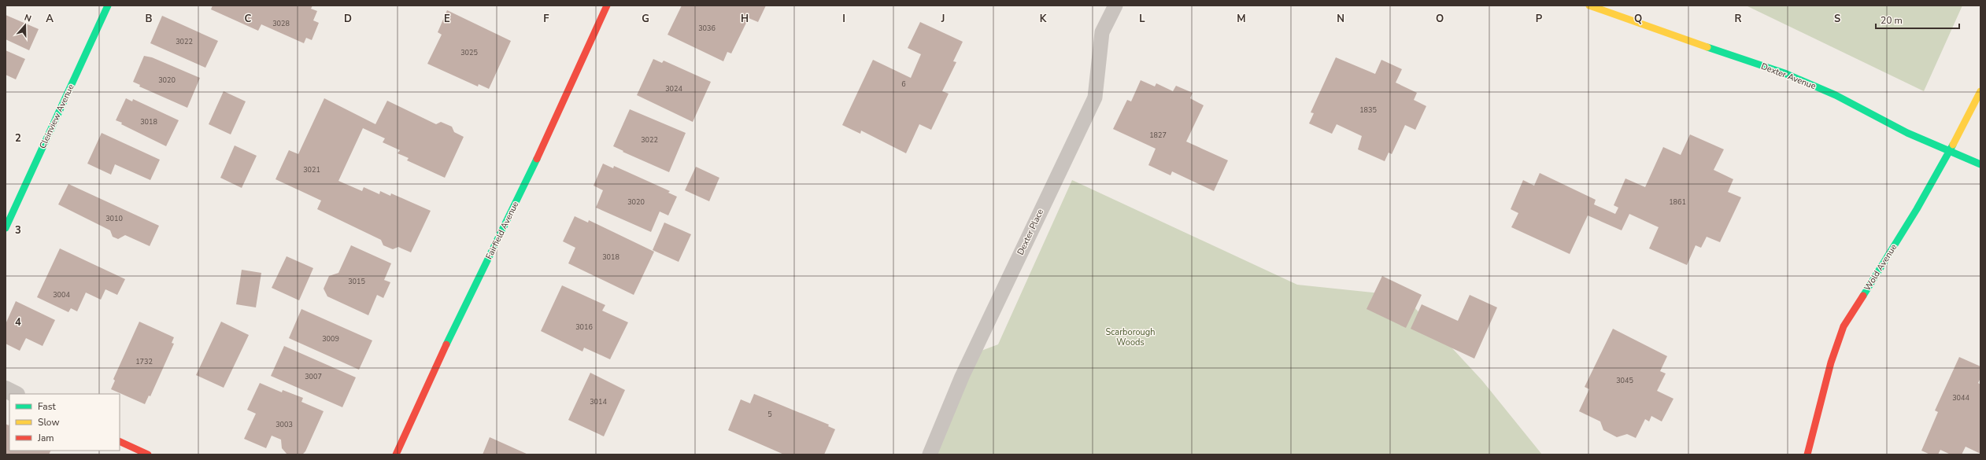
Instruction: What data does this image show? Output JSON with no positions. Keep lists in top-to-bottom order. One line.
{"streets":{"street":["Dexter Avenue","Cleinview Avenue","Fairfield Avenue","Wold Avenue"],"lane":["Dexter Place"]},"crossings":[["Dexter Avenue","Wold Avenue"]],"parks":["Scarborough Woods"],"house_numbers":["3028","3036","3022","3025","3020","6","3024","1835","3018","1827","3022","3021","3020","1861","3010","3018","3015","3004","3016","3009","1732","3007","3045","3044","3014","5","3003"],"legend":["Fast","Slow","Jam"],"scale_bar":"20 m","north":"top","grid":{"columns":["A","B","C","D","E","F","G","H","I","J","K","L","M","N","O","P","Q","R","S"],"rows":["2","3","4"]}}
